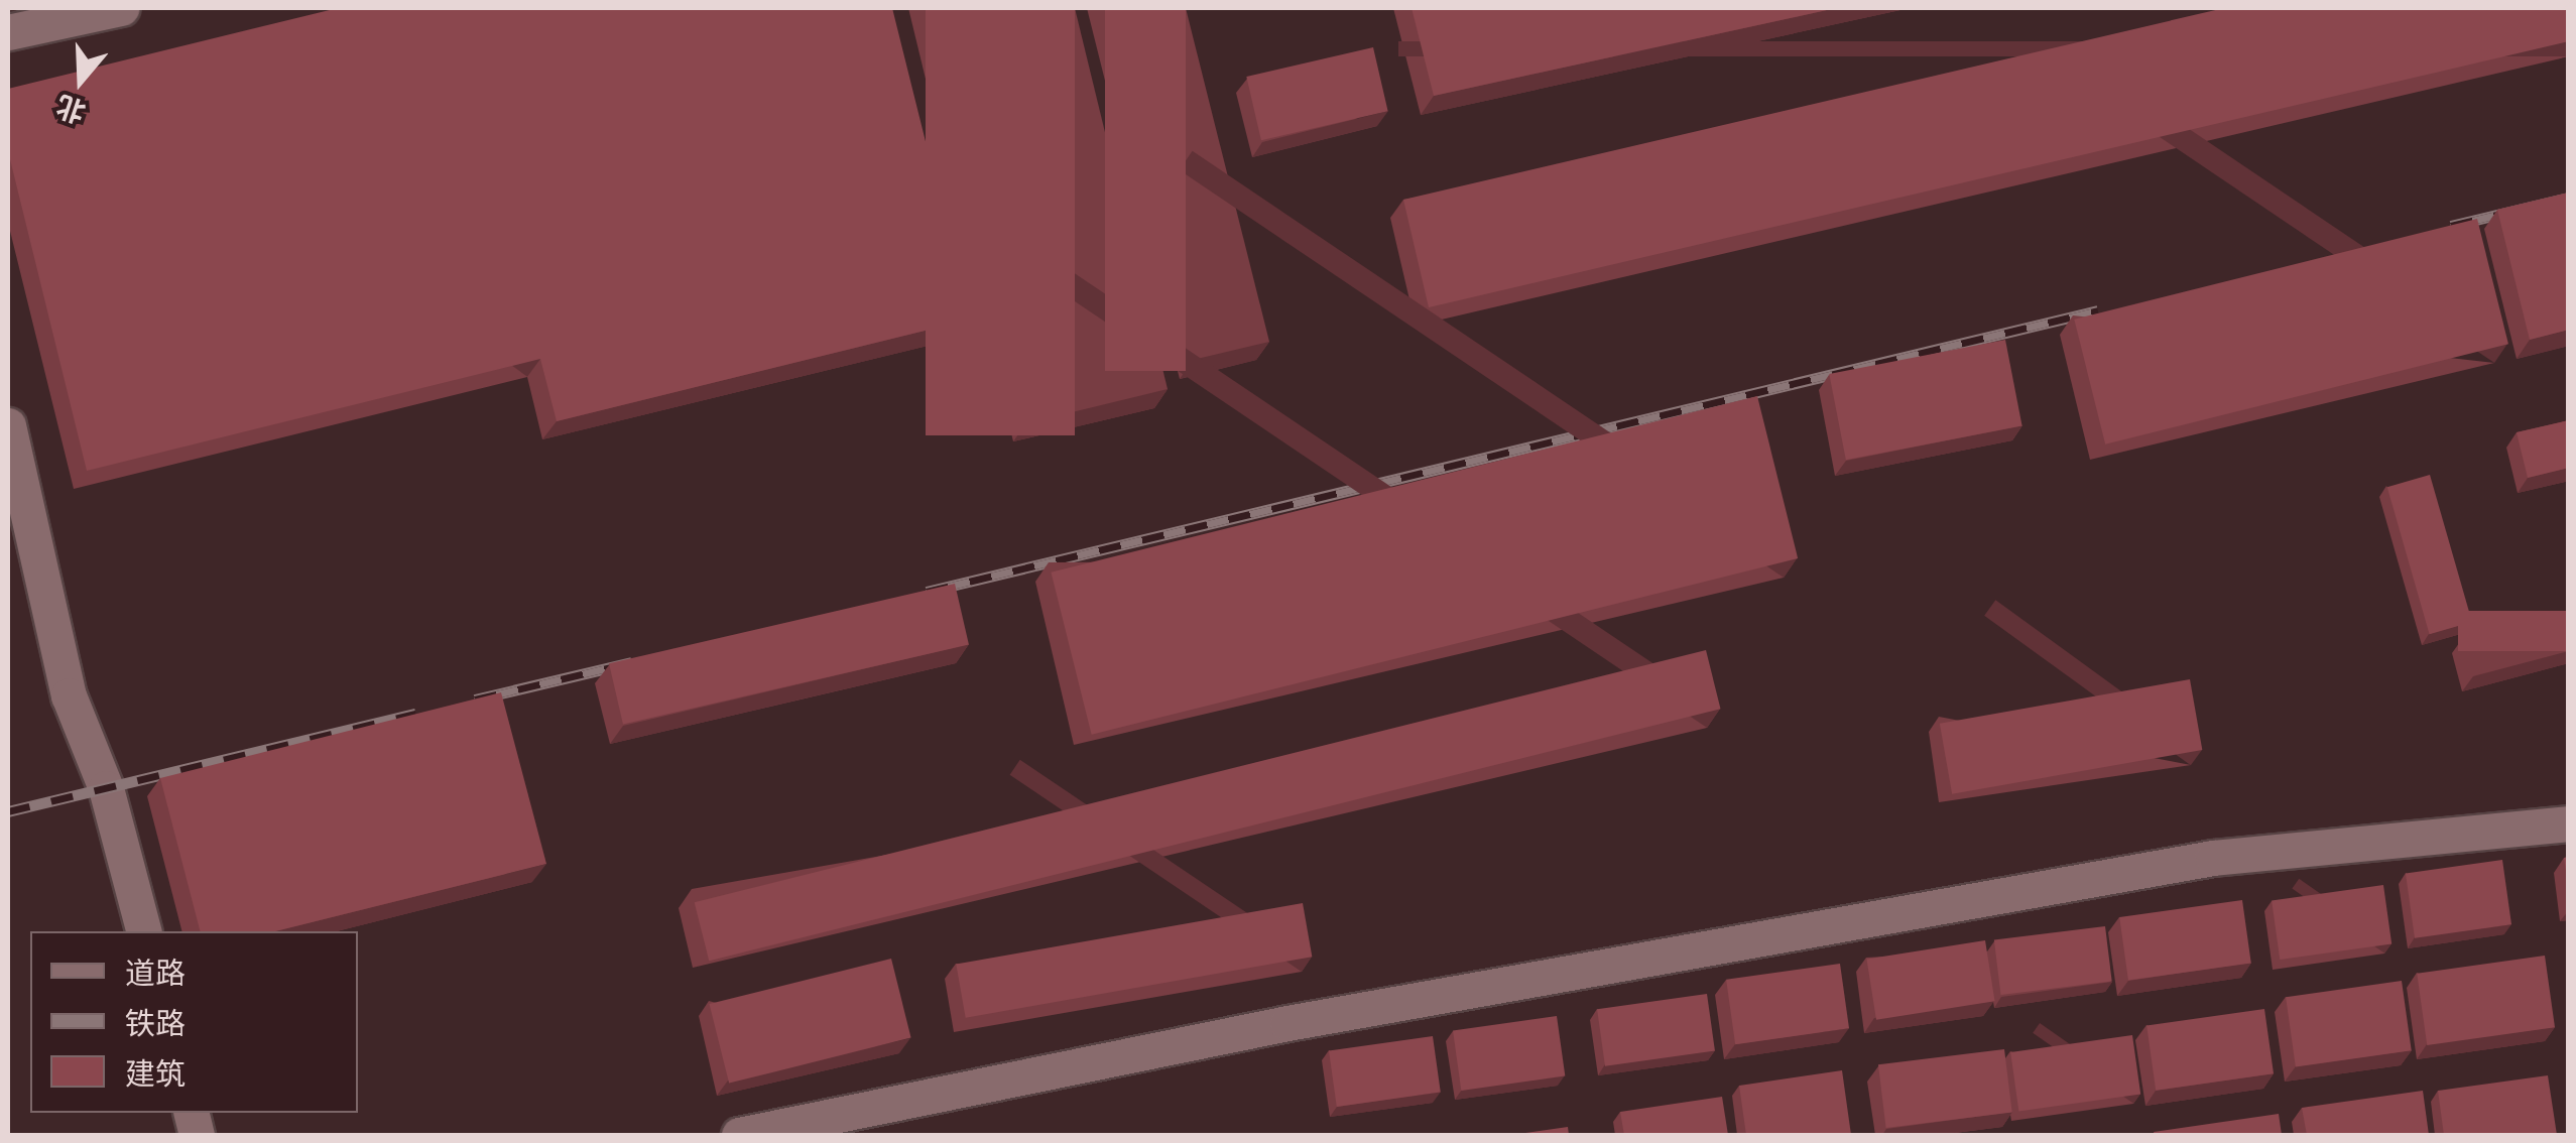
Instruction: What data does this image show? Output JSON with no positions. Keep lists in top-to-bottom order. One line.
{"legend":["道路","铁路","建筑"],"north":"bottom"}
